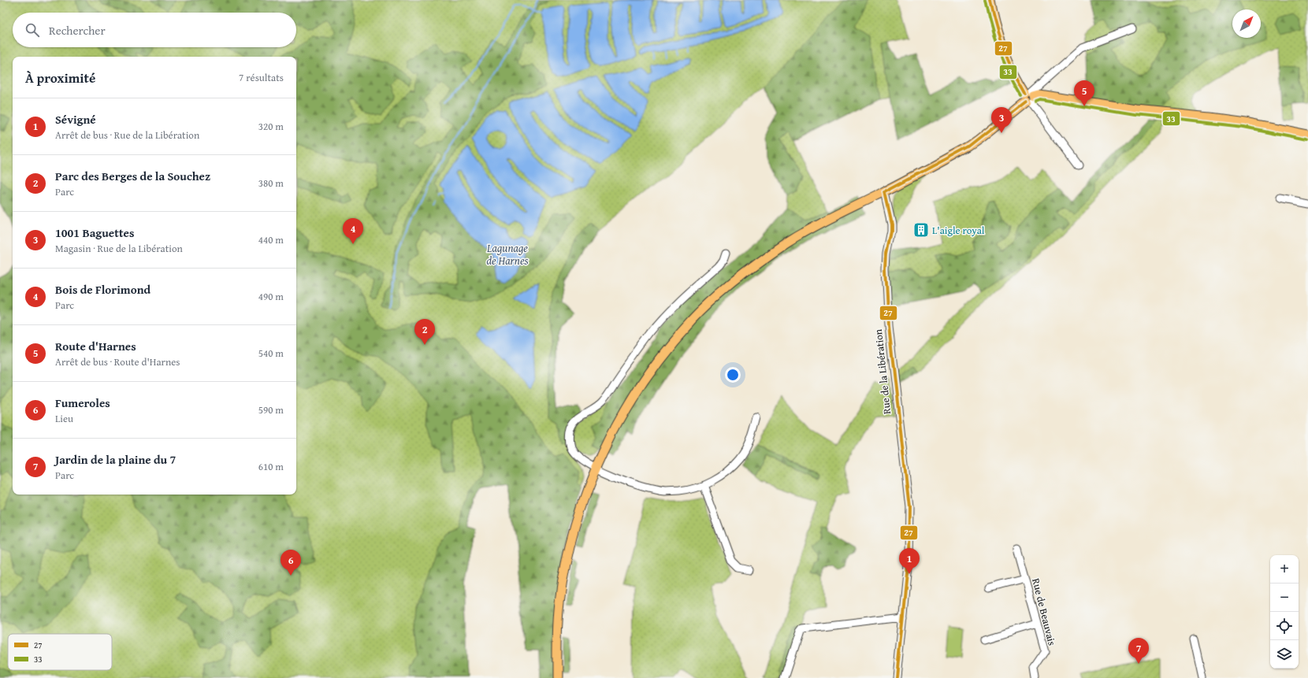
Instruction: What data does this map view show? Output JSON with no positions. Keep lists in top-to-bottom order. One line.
{"streets":{"street":["Rue de la Libération","Rue de Beauvais"]},"water":["Lagunage de Harnes"],"places":{"building":["L'aigle royal"]},"lines":["transit line 27","transit line 33"],"legend":["27","33"],"north":"top right","page":{"search":"Rechercher","heading":["À proximité","7 résultats"],"pins":["5","3","4","2","1","6","7"],"list":[{"mark":"1","name":"Sévigné","note":"Arrêt de bus · Rue de la Libération","value":"320 m"},{"mark":"2","name":"Parc des Berges de la Souchez","note":"Parc","value":"380 m"},{"mark":"3","name":"1001 Baguettes","note":"Magasin · Rue de la Libération","value":"440 m"},{"mark":"4","name":"Bois de Florimond","note":"Parc","value":"490 m"},{"mark":"5","name":"Route d'Harnes","note":"Arrêt de bus · Route d'Harnes","value":"540 m"},{"mark":"6","name":"Fumeroles","note":"Lieu","value":"590 m"},{"mark":"7","name":"Jardin de la plaine du 7","note":"Parc","value":"610 m"}],"map_buttons":["+","−"]}}
